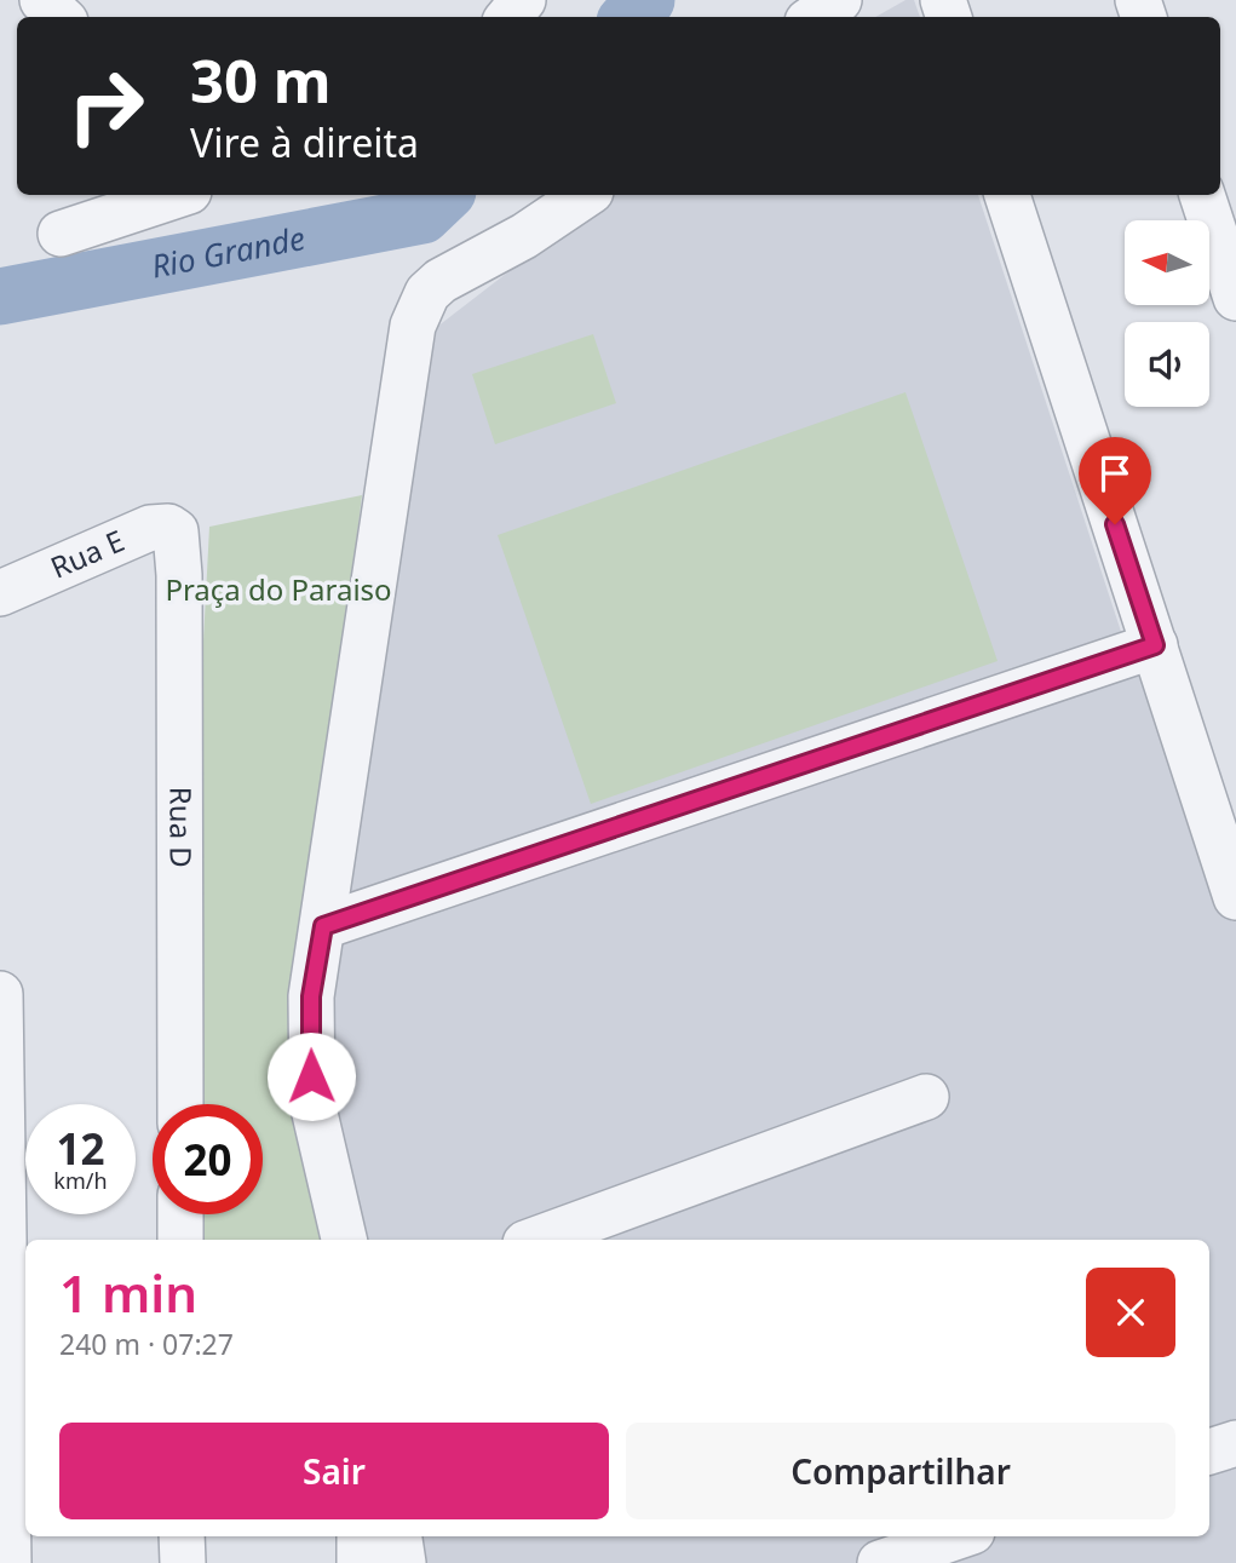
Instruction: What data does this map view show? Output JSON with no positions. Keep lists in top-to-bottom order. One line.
{"streets":{"street":["Rua E","Rua D"]},"crossings":[["Rua E","Rua D"]],"water":["Rio Grande"],"parks":["Praça do Paraiso"],"north":"left","page":{"turn":["30 m","Vire à direita"],"speed":"12 km/h","limit":"20","heading":["1 min","240 m · 07:27"],"buttons":["Sair","Compartilhar"]}}
